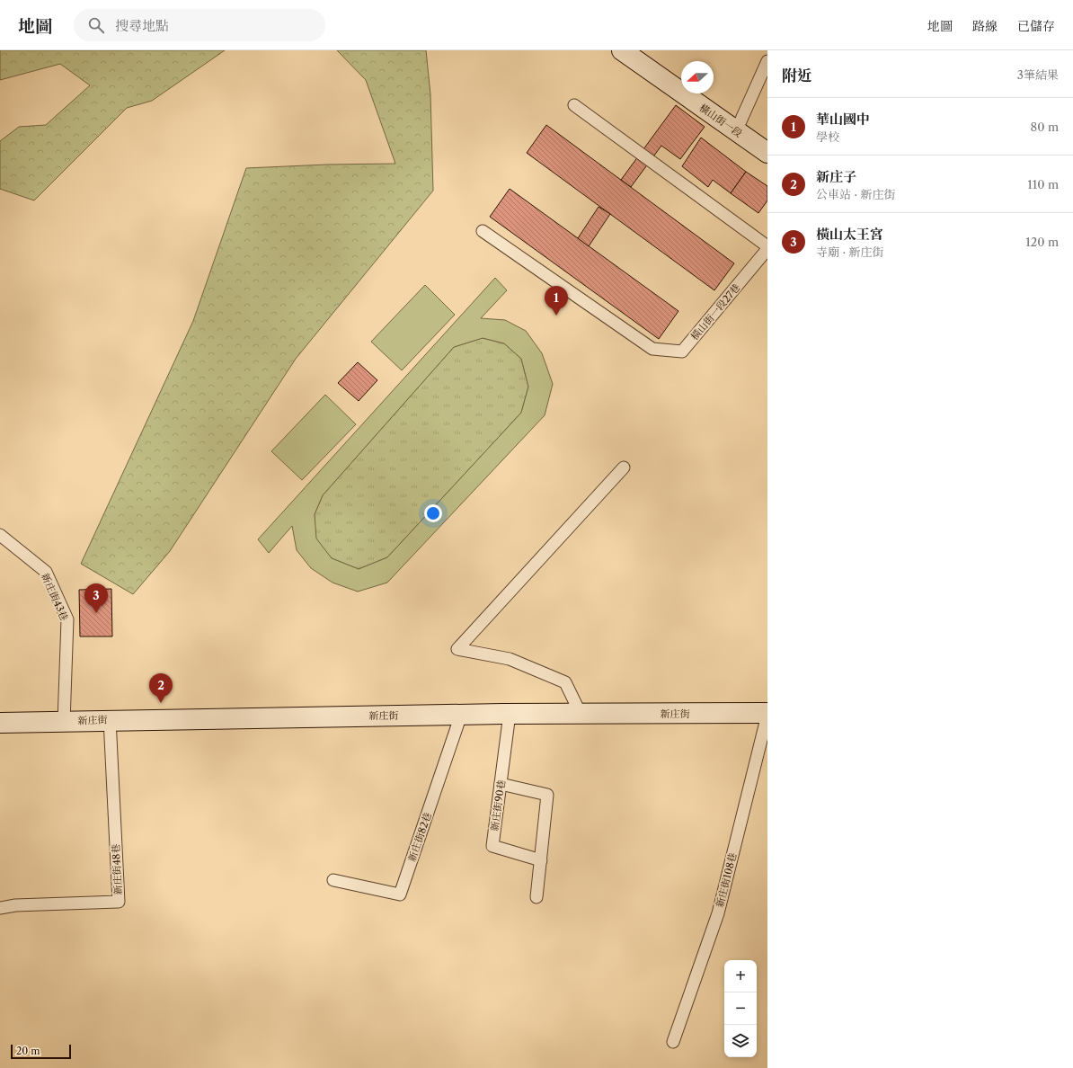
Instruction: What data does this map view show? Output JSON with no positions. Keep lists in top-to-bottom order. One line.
{"streets":{"street":["橫山街一段","新庄街"],"lane":["橫山街一段27巷","新庄街43巷","新庄街90巷","新庄街82巷","新庄街48巷","新庄街108巷"]},"crossings":[["新庄街43巷","新庄街"],["新庄街","新庄街90巷"],["新庄街","新庄街82巷"],["新庄街","新庄街48巷"],["新庄街","新庄街108巷"]],"scale_bar":"20 m","north":"left","page":{"header":"地圖","search":"搜尋地點","nav":["地圖","路線","已儲存"],"heading":["附近","3筆結果"],"list":[{"mark":"1","name":"華山國中","note":"學校","value":"80 m"},{"mark":"2","name":"新庄子","note":"公車站 · 新庄街","value":"110 m"},{"mark":"3","name":"橫山太王宮","note":"寺廟 · 新庄街","value":"120 m"}],"pins":["1","3","2"],"map_buttons":["+","−"],"scale":"20 m"}}
